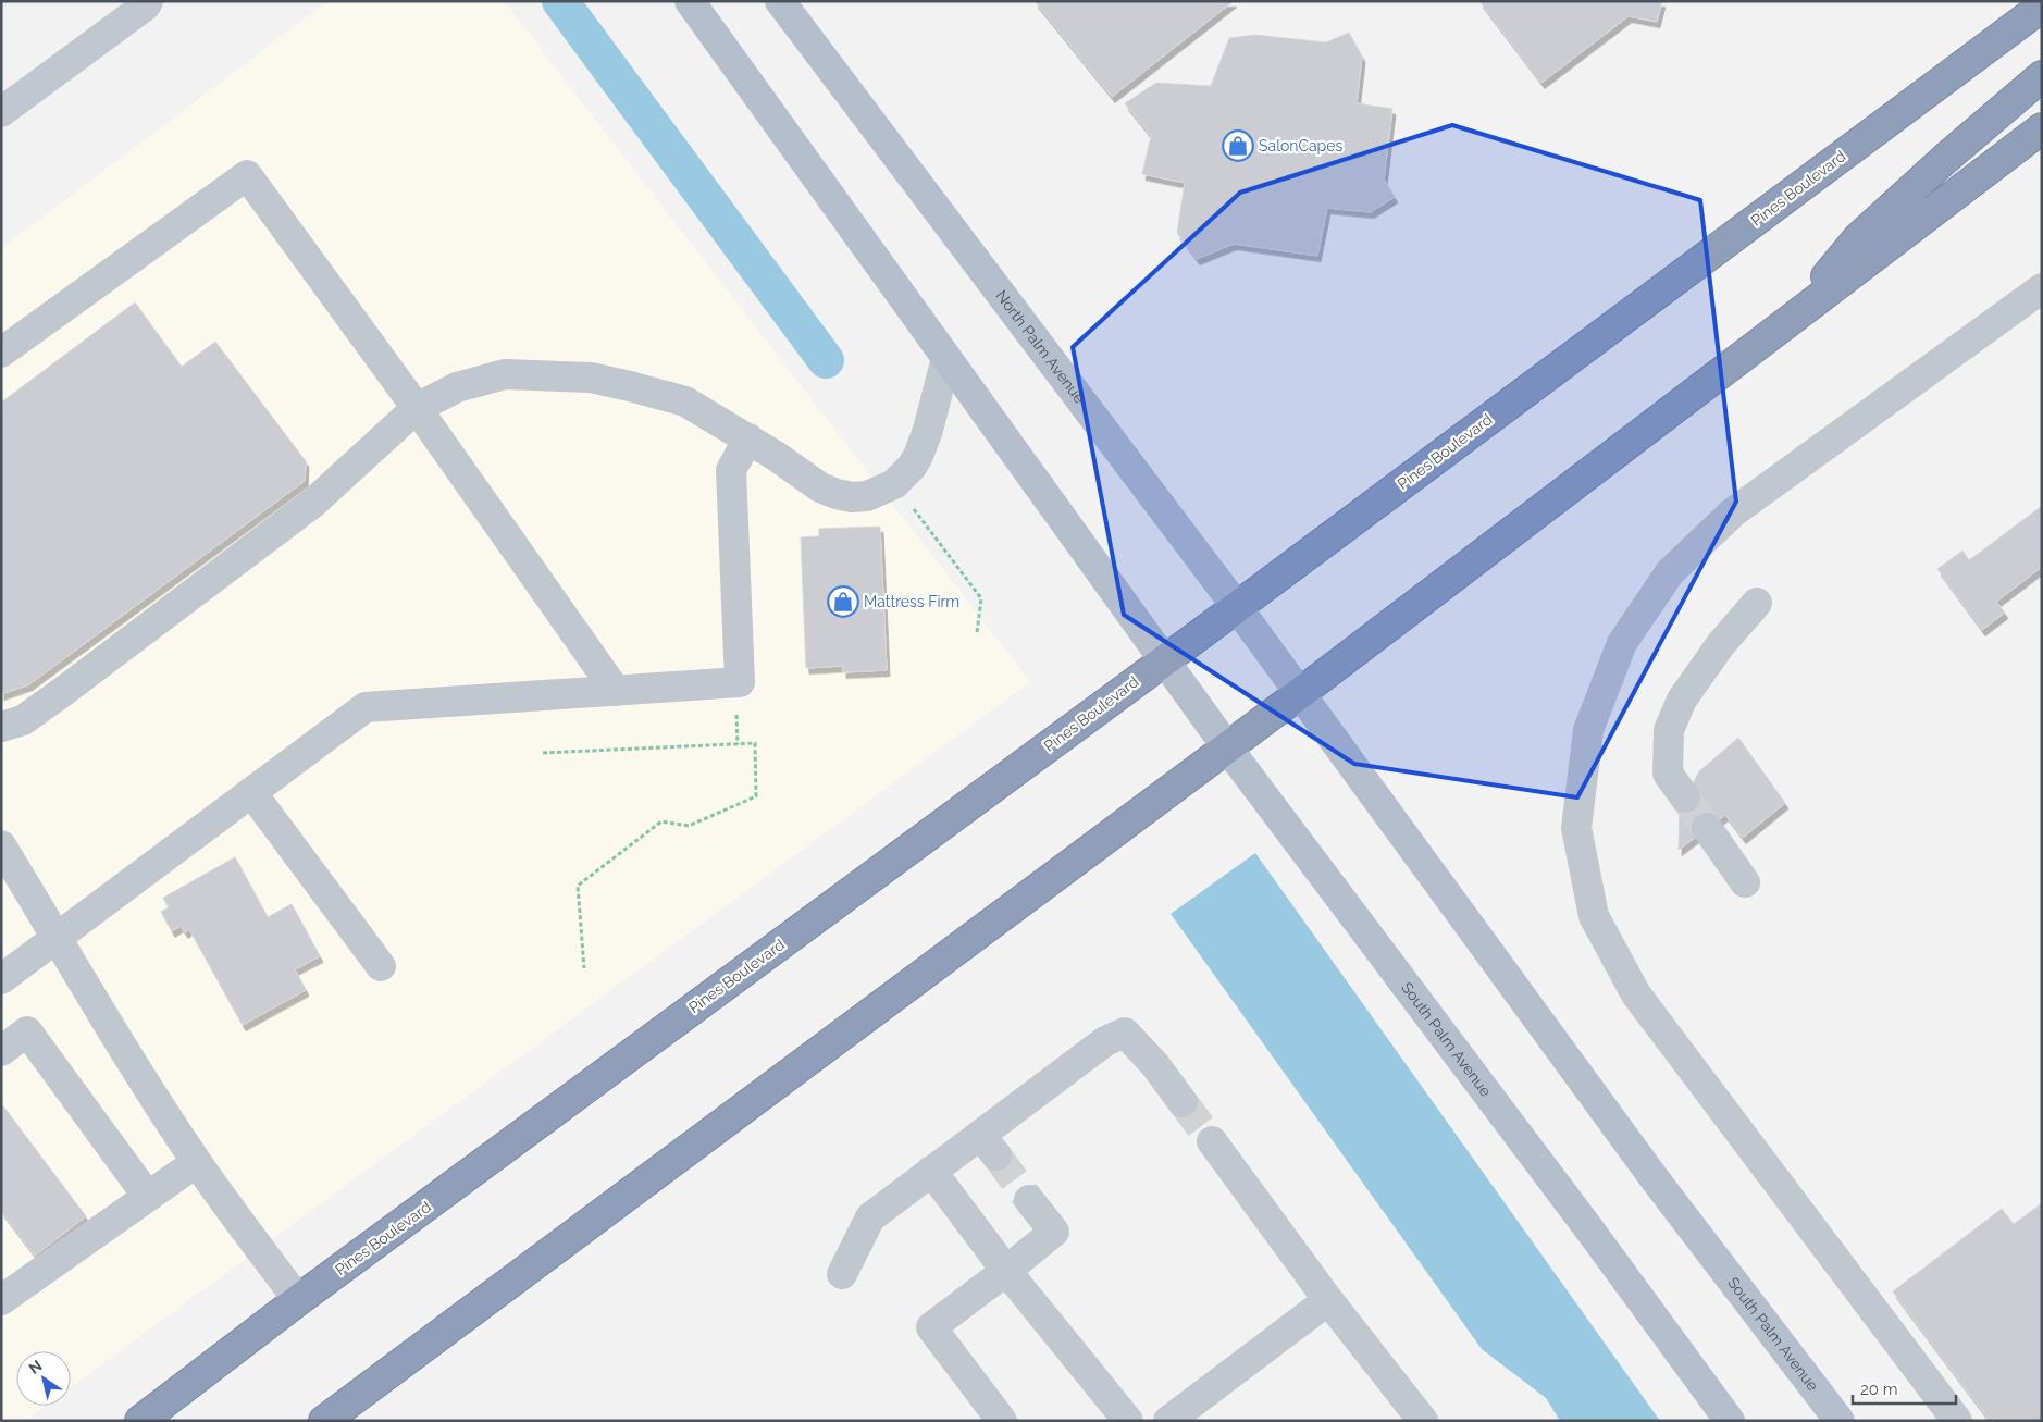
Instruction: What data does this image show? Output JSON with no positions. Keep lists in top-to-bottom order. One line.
{"streets":{"highway":["Pines Boulevard"],"main road":["North Palm Avenue","South Palm Avenue"]},"crossings":[["Pines Boulevard","North Palm Avenue"],["Pines Boulevard","South Palm Avenue"],["North Palm Avenue","South Palm Avenue"]],"places":{"shop":["SalonCapes","Mattress Firm"]},"scale_bar":"20 m","north":"top left"}
